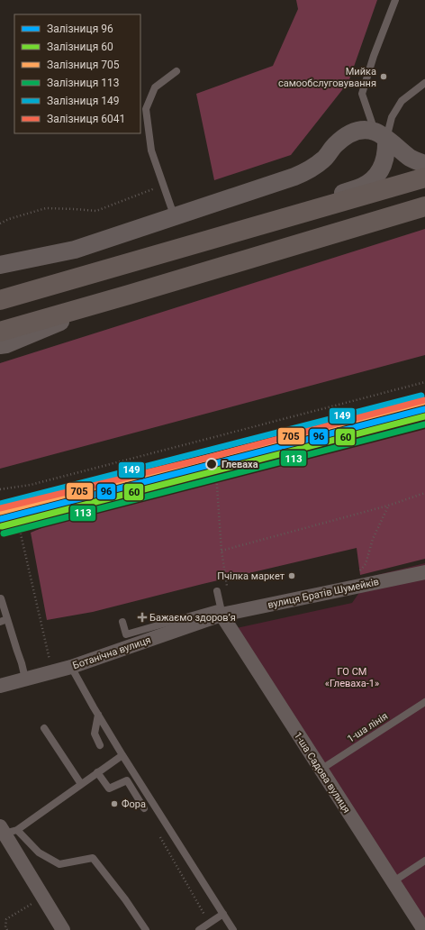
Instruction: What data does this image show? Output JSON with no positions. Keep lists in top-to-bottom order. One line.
{"streets":{"street":["вулиця Братів Шумейків","Ботанічна вулиця","1-ша Садова вулиця"],"lane":["1-ша лінія"]},"crossings":[["вулиця Братів Шумейків","Ботанічна вулиця"],["вулиця Братів Шумейків","1-ша Садова вулиця"],["Ботанічна вулиця","1-ша Садова вулиця"],["1-ша лінія","1-ша Садова вулиця"]],"parks":["ГО СМ «Глеваха-1»"],"places":{"other":["Мийка самообслуговування","Глеваха","Пчілка маркет","Фора"],"health":["Бажаємо здоровʼя"]},"lines":["rail line 149","rail line 6041","rail line 705","rail line 96","rail line 60","rail line 113"],"legend":["Залізниця 96","Залізниця 60","Залізниця 705","Залізниця 113","Залізниця 149","Залізниця 6041"]}
